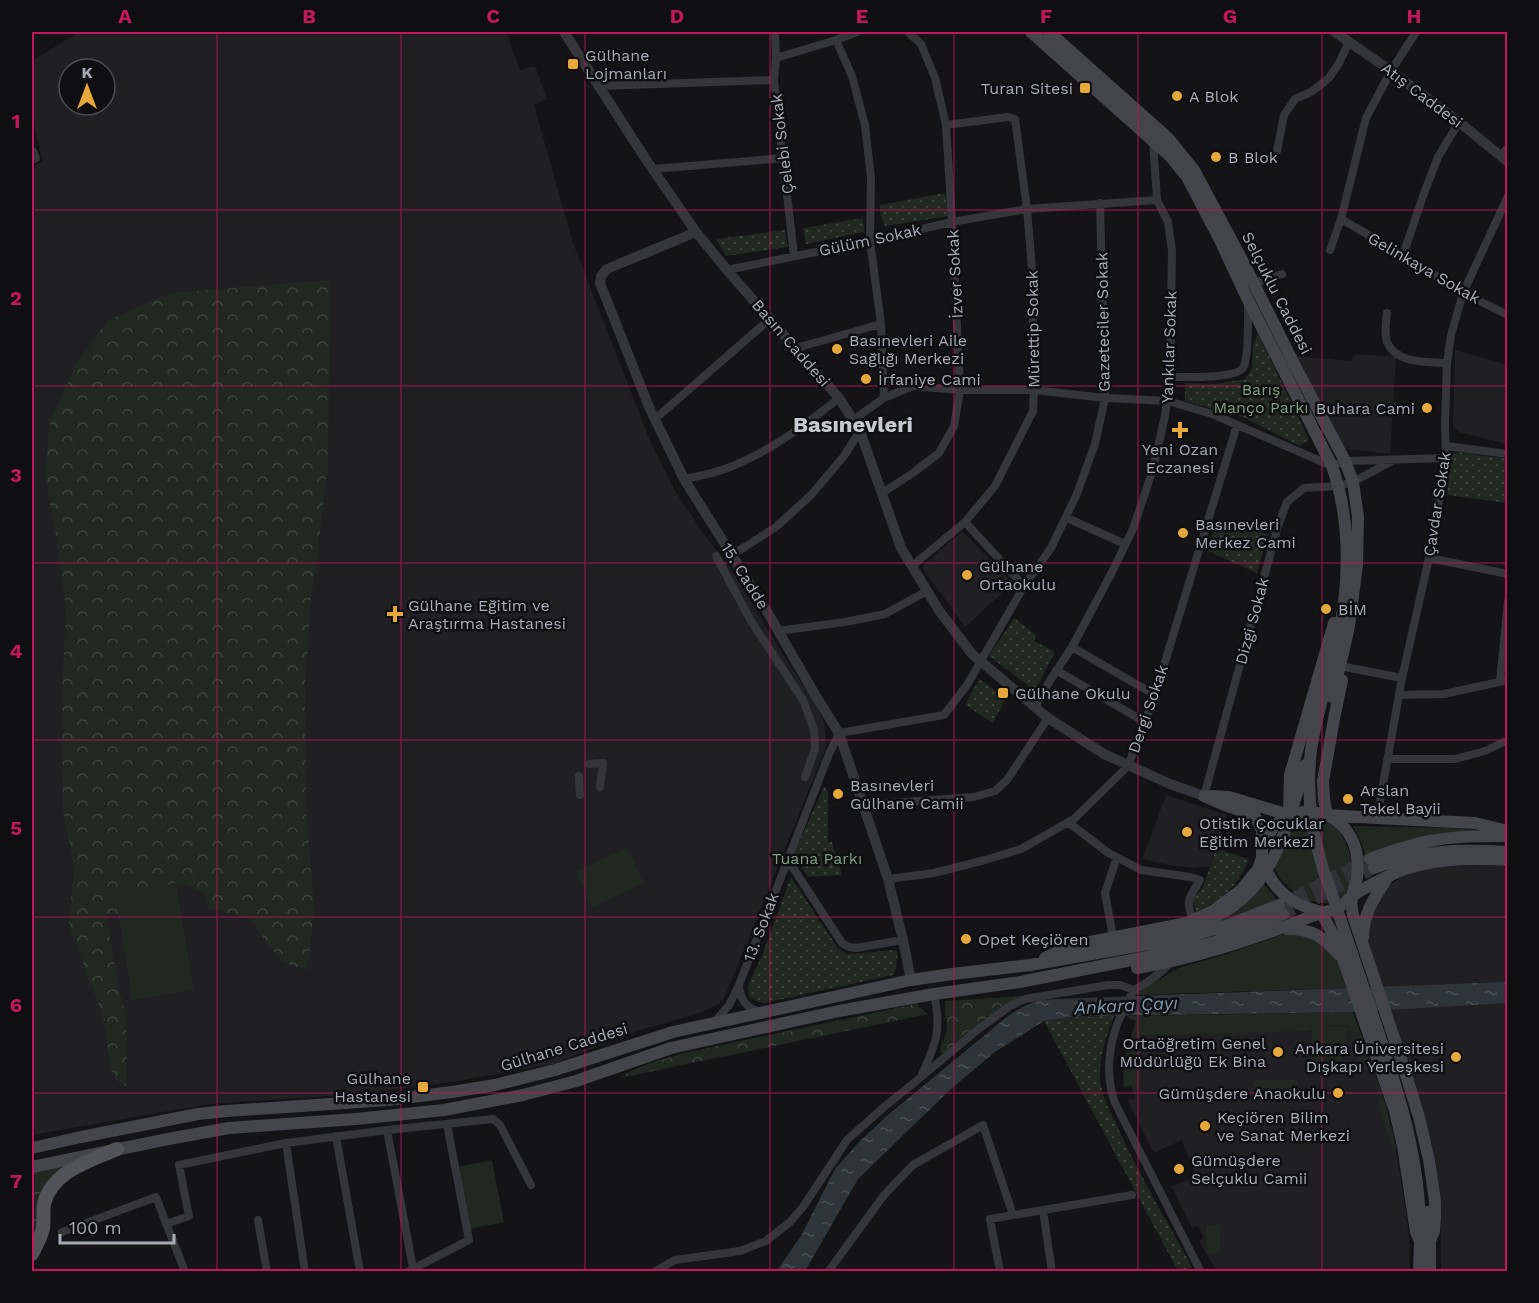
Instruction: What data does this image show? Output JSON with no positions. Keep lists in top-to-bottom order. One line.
{"streets":{"main road":["Selçuklu Caddesi","Gülhane Caddesi"],"street":["Atış Caddesi","Çelebi Sokak","Gülüm Sokak","Gelinkaya Sokak","İzver Sokak","Gazeteciler Sokak","Mürettip Sokak","Basın Caddesi","Yankılar Sokak","Çavdar Sokak","15. Cadde","Dizgi Sokak","Dergi Sokak","13. Sokak"]},"crossings":[["Çelebi Sokak","Gülüm Sokak"],["Gülüm Sokak","İzver Sokak"],["Gülüm Sokak","Gazeteciler Sokak"],["Gülüm Sokak","Mürettip Sokak"],["Gülüm Sokak","Basın Caddesi"],["Gülüm Sokak","Yankılar Sokak"],["Gelinkaya Sokak","Çavdar Sokak"],["İzver Sokak","Mürettip Sokak"],["İzver Sokak","Basın Caddesi"],["Selçuklu Caddesi","Yankılar Sokak"],["Selçuklu Caddesi","Dizgi Sokak"],["Gazeteciler Sokak","Basın Caddesi"],["Gazeteciler Sokak","15. Cadde"],["Gazeteciler Sokak","13. Sokak"],["Mürettip Sokak","Basın Caddesi"],["Basın Caddesi","Yankılar Sokak"],["Basın Caddesi","15. Cadde"],["Basın Caddesi","Dizgi Sokak"],["Basın Caddesi","Dergi Sokak"],["15. Cadde","Dergi Sokak"],["15. Cadde","13. Sokak"],["15. Cadde","Gülhane Caddesi"],["13. Sokak","Gülhane Caddesi"]],"districts":["Basınevleri"],"water":["Ankara Çayı"],"parks":["Barış Manço Parkı","Tuana Parkı"],"places":{"transit":["Gülhane Lojmanları","Turan Sitesi","Gülhane Okulu","Gülhane Hastanesi"],"other":["A Blok","B Blok","Basınevleri Aile Sağlığı Merkezi","İrfaniye Cami","Buhara Cami","Basınevleri Merkez Cami","Gülhane Ortaokulu","BİM","Basınevleri Gülhane Camii","Arslan Tekel Bayii","Otistik Çocuklar Eğitim Merkezi","Opet Keçiören","Ortaöğretim Genel Müdürlüğü Ek Bina","Ankara Üniversitesi Dışkapı Yerleşkesi","Gümüşdere Anaokulu","Keçiören Bilim ve Sanat Merkezi","Gümüşdere Selçuklu Camii"],"health":["Yeni Ozan Eczanesi","Gülhane Eğitim ve Araştırma Hastanesi"]},"scale_bar":"100 m","north":"top","grid":{"columns":["A","B","C","D","E","F","G","H"],"rows":["1","2","3","4","5","6","7"]}}
